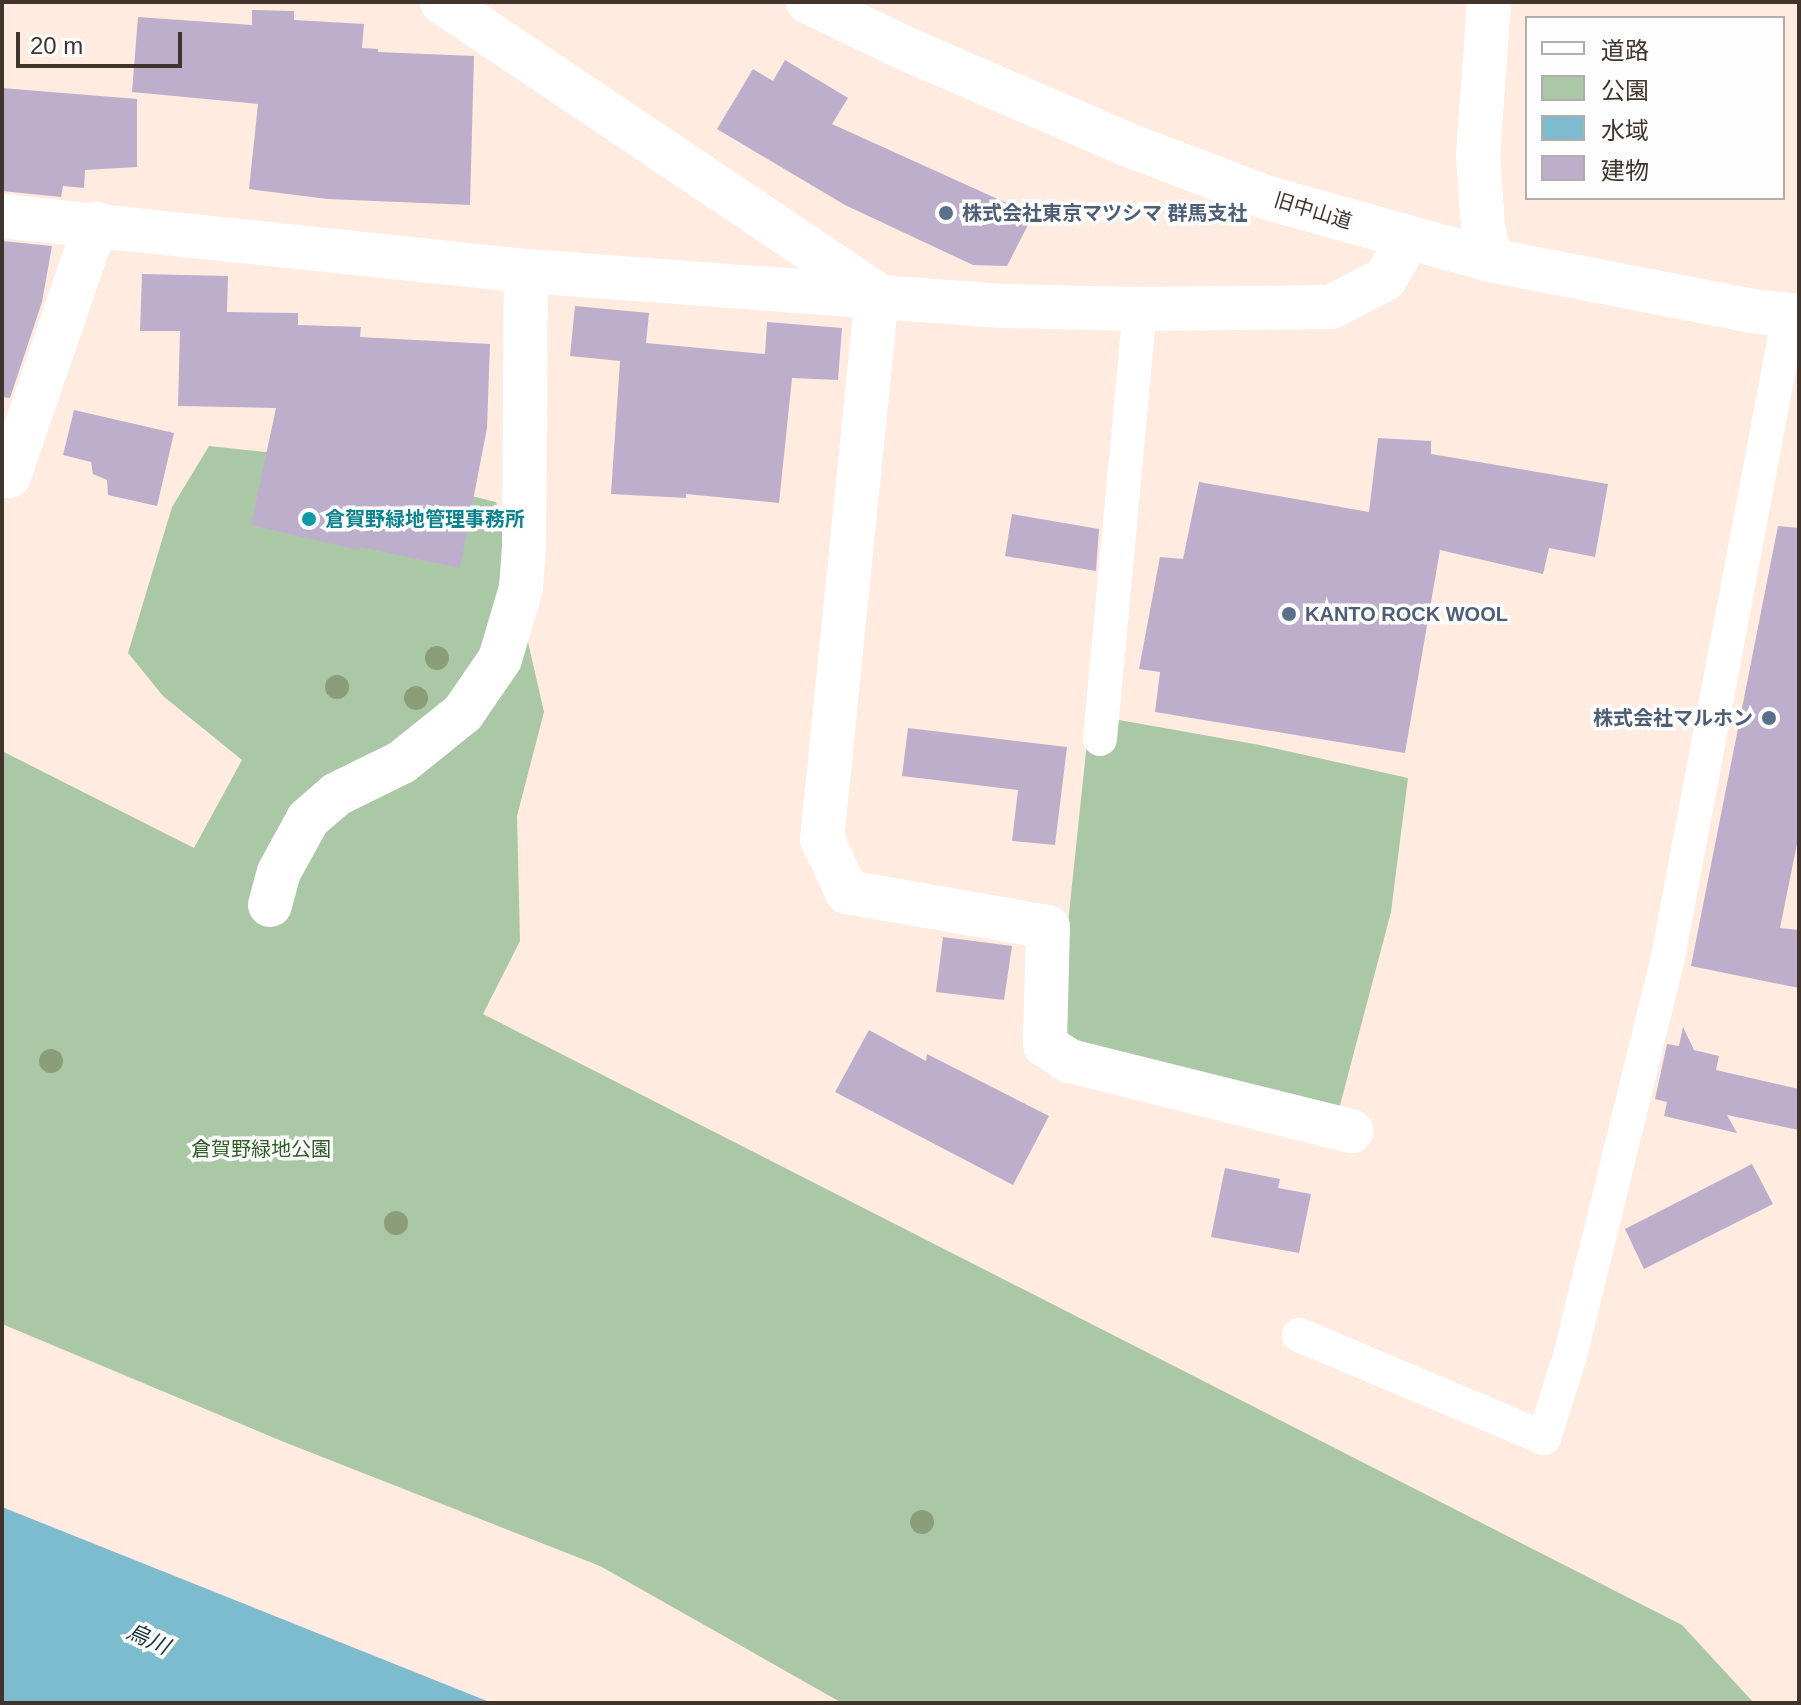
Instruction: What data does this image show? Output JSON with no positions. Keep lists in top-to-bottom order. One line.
{"streets":{"street":["旧中山道"]},"water":["烏川"],"parks":["倉賀野緑地公園"],"places":["株式会社東京マツシマ 群馬支社","倉賀野緑地管理事務所","KANTO ROCK WOOL","株式会社マルホン"],"legend":["道路","公園","水域","建物"],"scale_bar":"20 m"}
